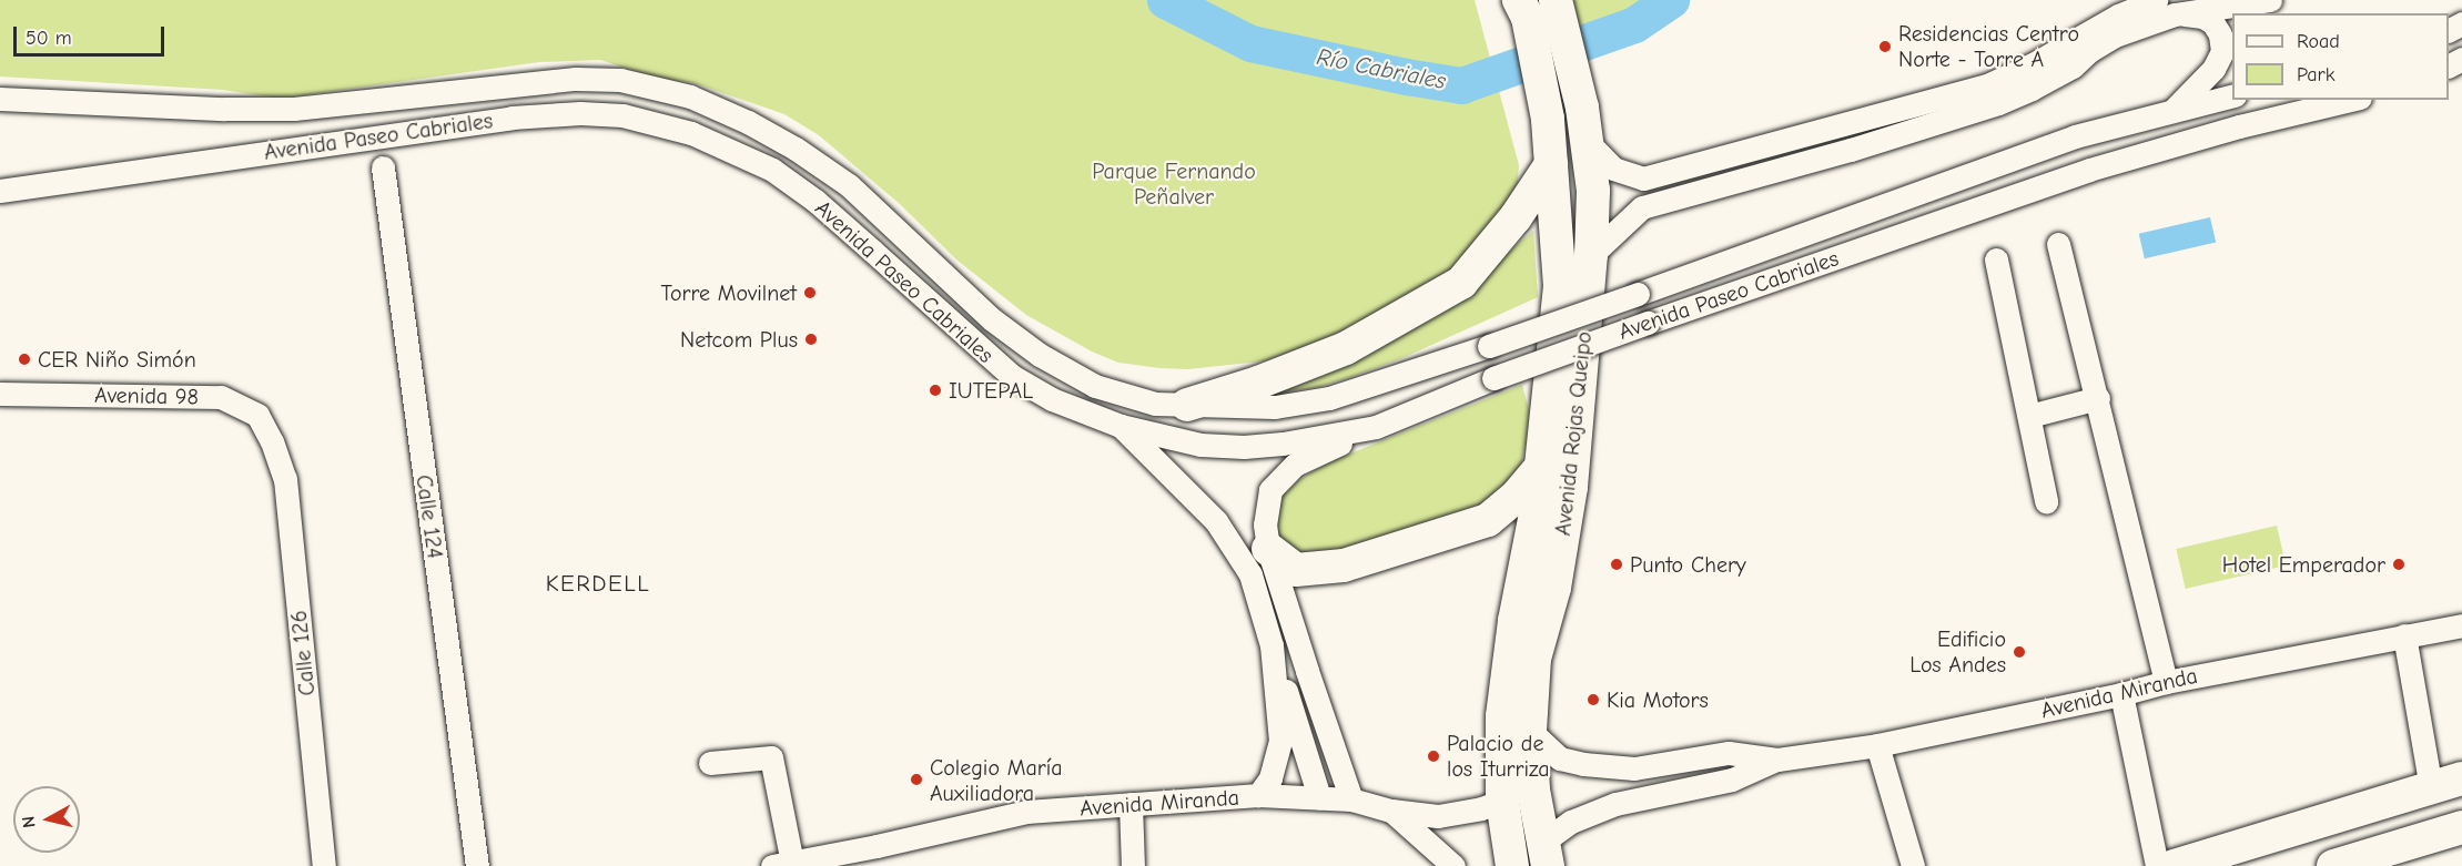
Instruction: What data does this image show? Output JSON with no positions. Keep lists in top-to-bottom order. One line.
{"streets":{"street":["Avenida Paseo Cabriales","Avenida 98","Avenida Rojas Queipo","Calle 124","Calle 126","Avenida Miranda"]},"crossings":[["Avenida 98","Calle 126"],["Avenida Rojas Queipo","Avenida Miranda"]],"districts":["KERDELL"],"water":["Río Cabriales"],"parks":["Parque Fernando Peñalver"],"places":["Residencias Centro Norte - Torre A","Torre Movilnet","Netcom Plus","CER Niño Simón","IUTEPAL","Punto Chery","Hotel Emperador","Edificio Los Andes","Kia Motors","Palacio de los Iturriza","Colegio María Auxiliadora"],"legend":["Road","Park"],"scale_bar":"50 m","north":"left"}
